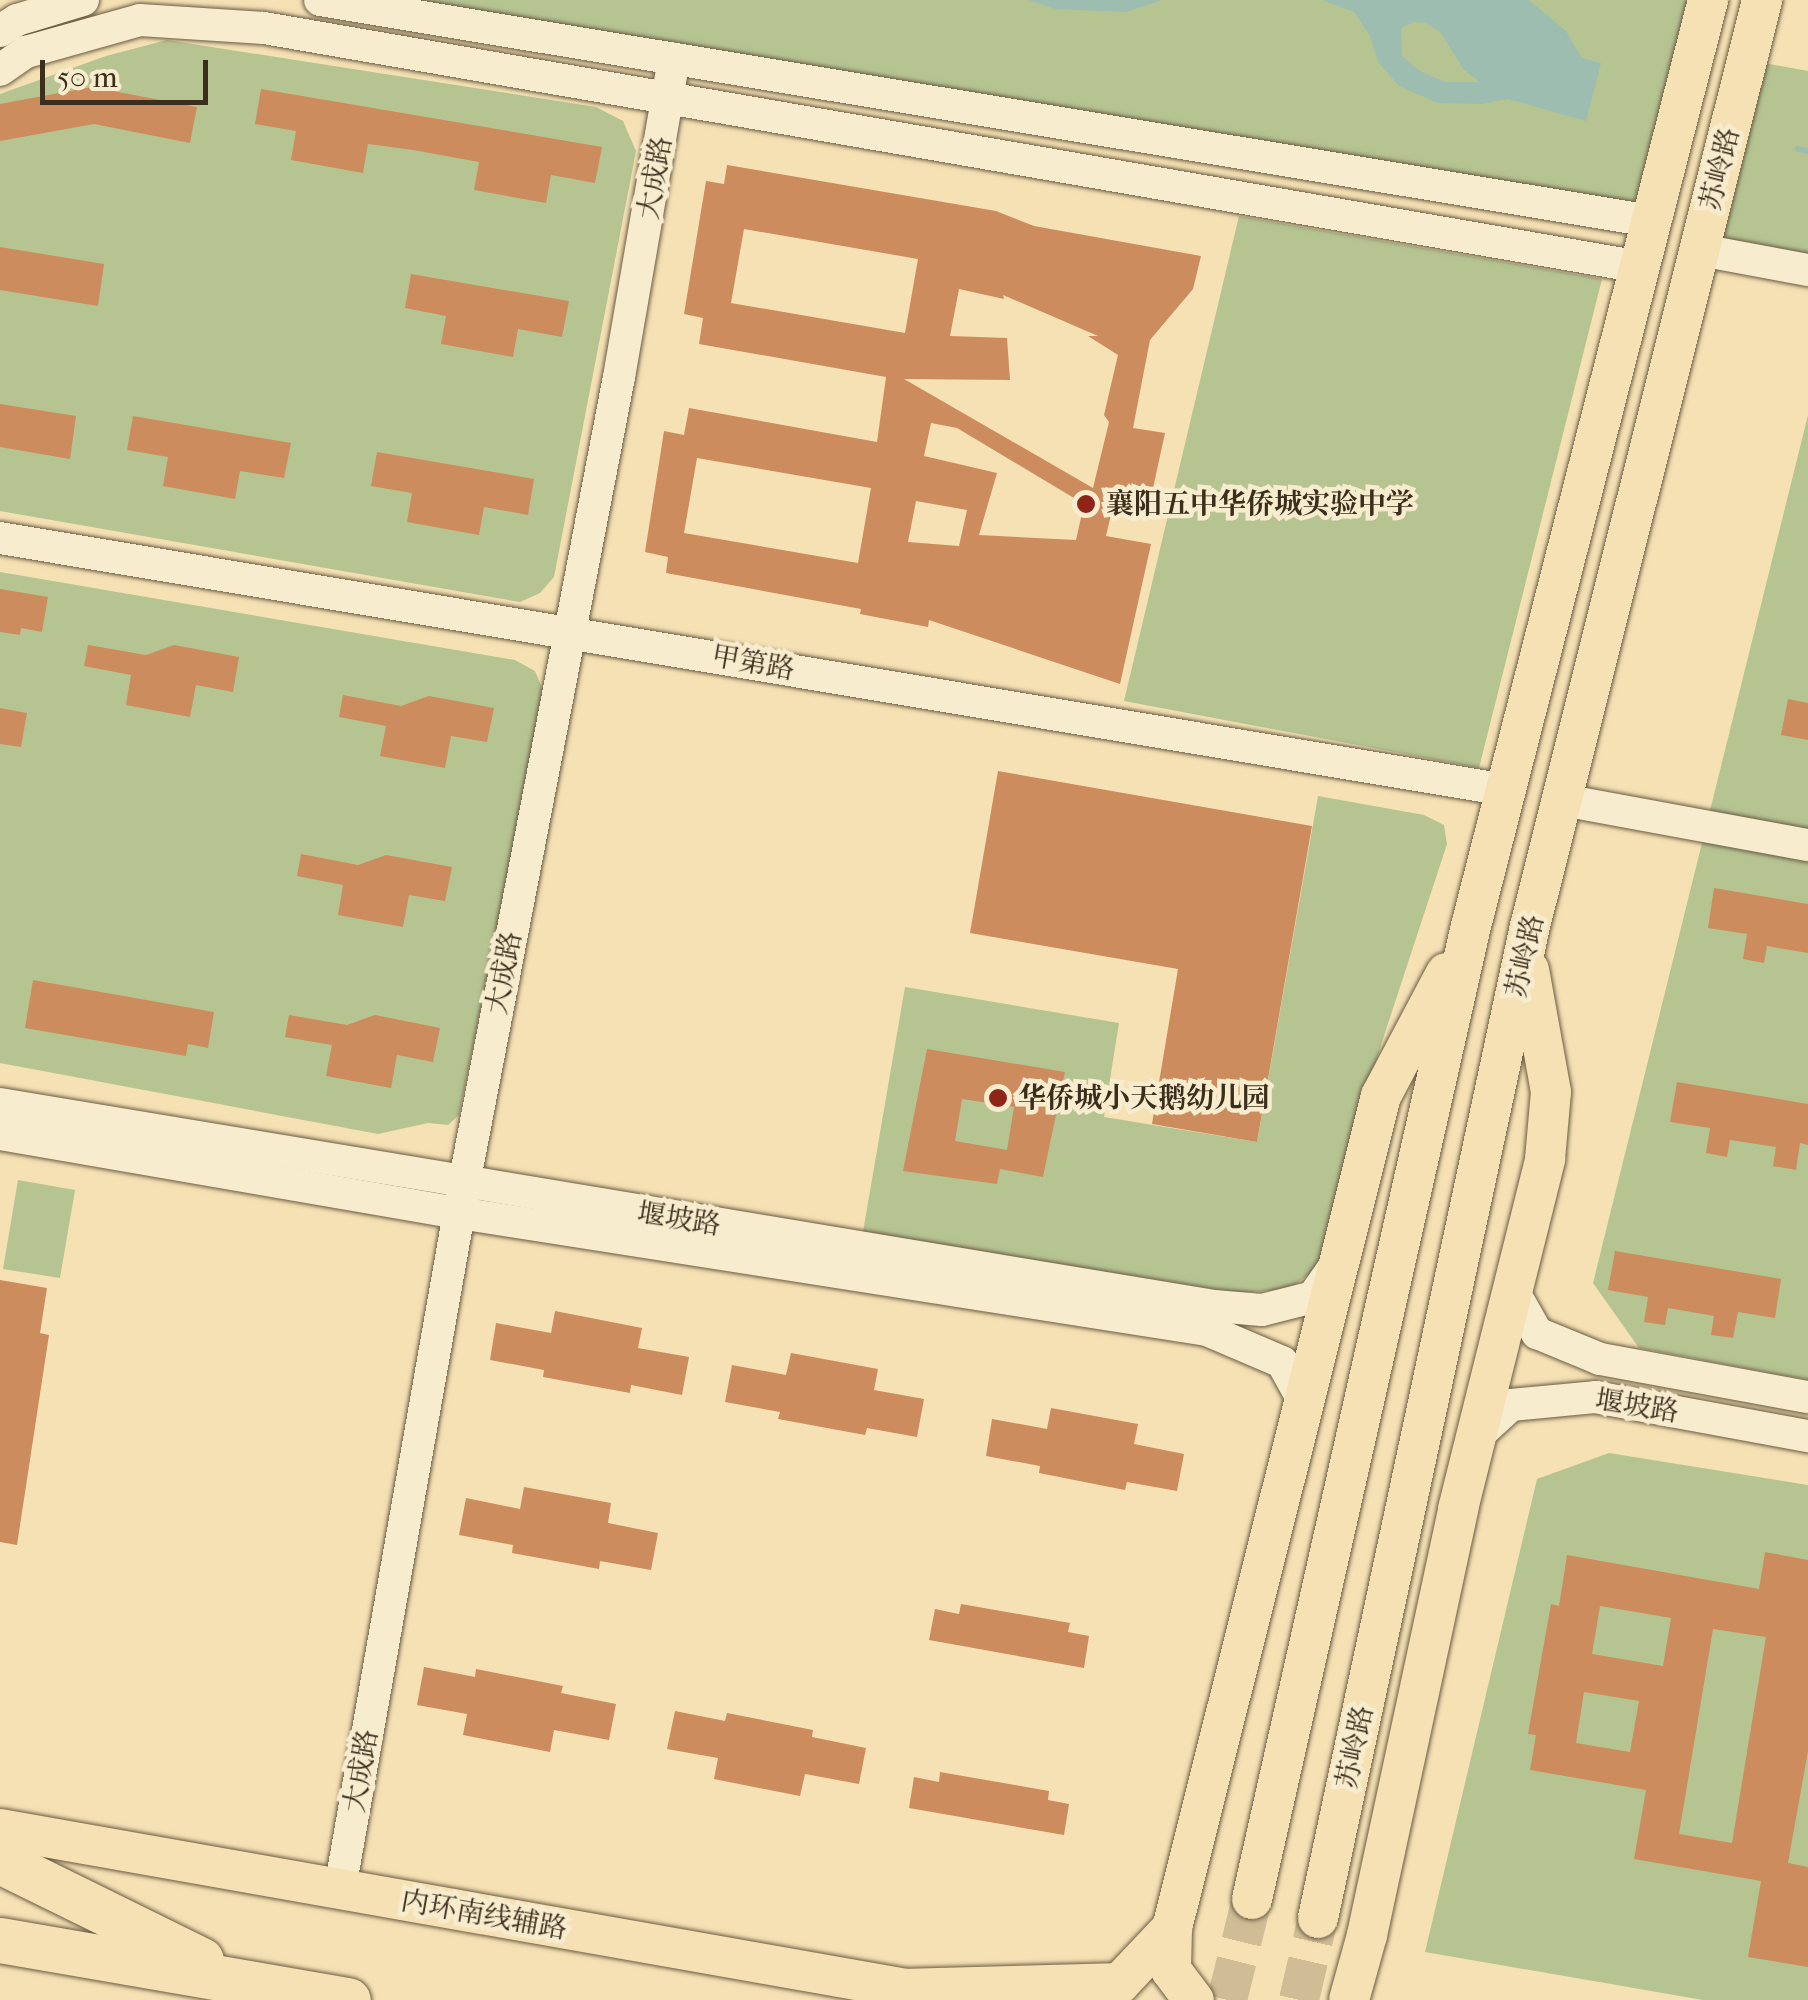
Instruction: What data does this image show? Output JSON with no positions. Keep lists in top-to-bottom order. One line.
{"streets":{"main road":["苏岭路","内环南线辅路"],"street":["大成路","甲第路","堰坡路"]},"crossings":[["苏岭路","甲第路"],["大成路","甲第路"],["大成路","堰坡路"],["大成路","内环南线辅路"]],"places":["襄阳五中华侨城实验中学","华侨城小天鹅幼儿园"],"scale_bar":"50 m"}
